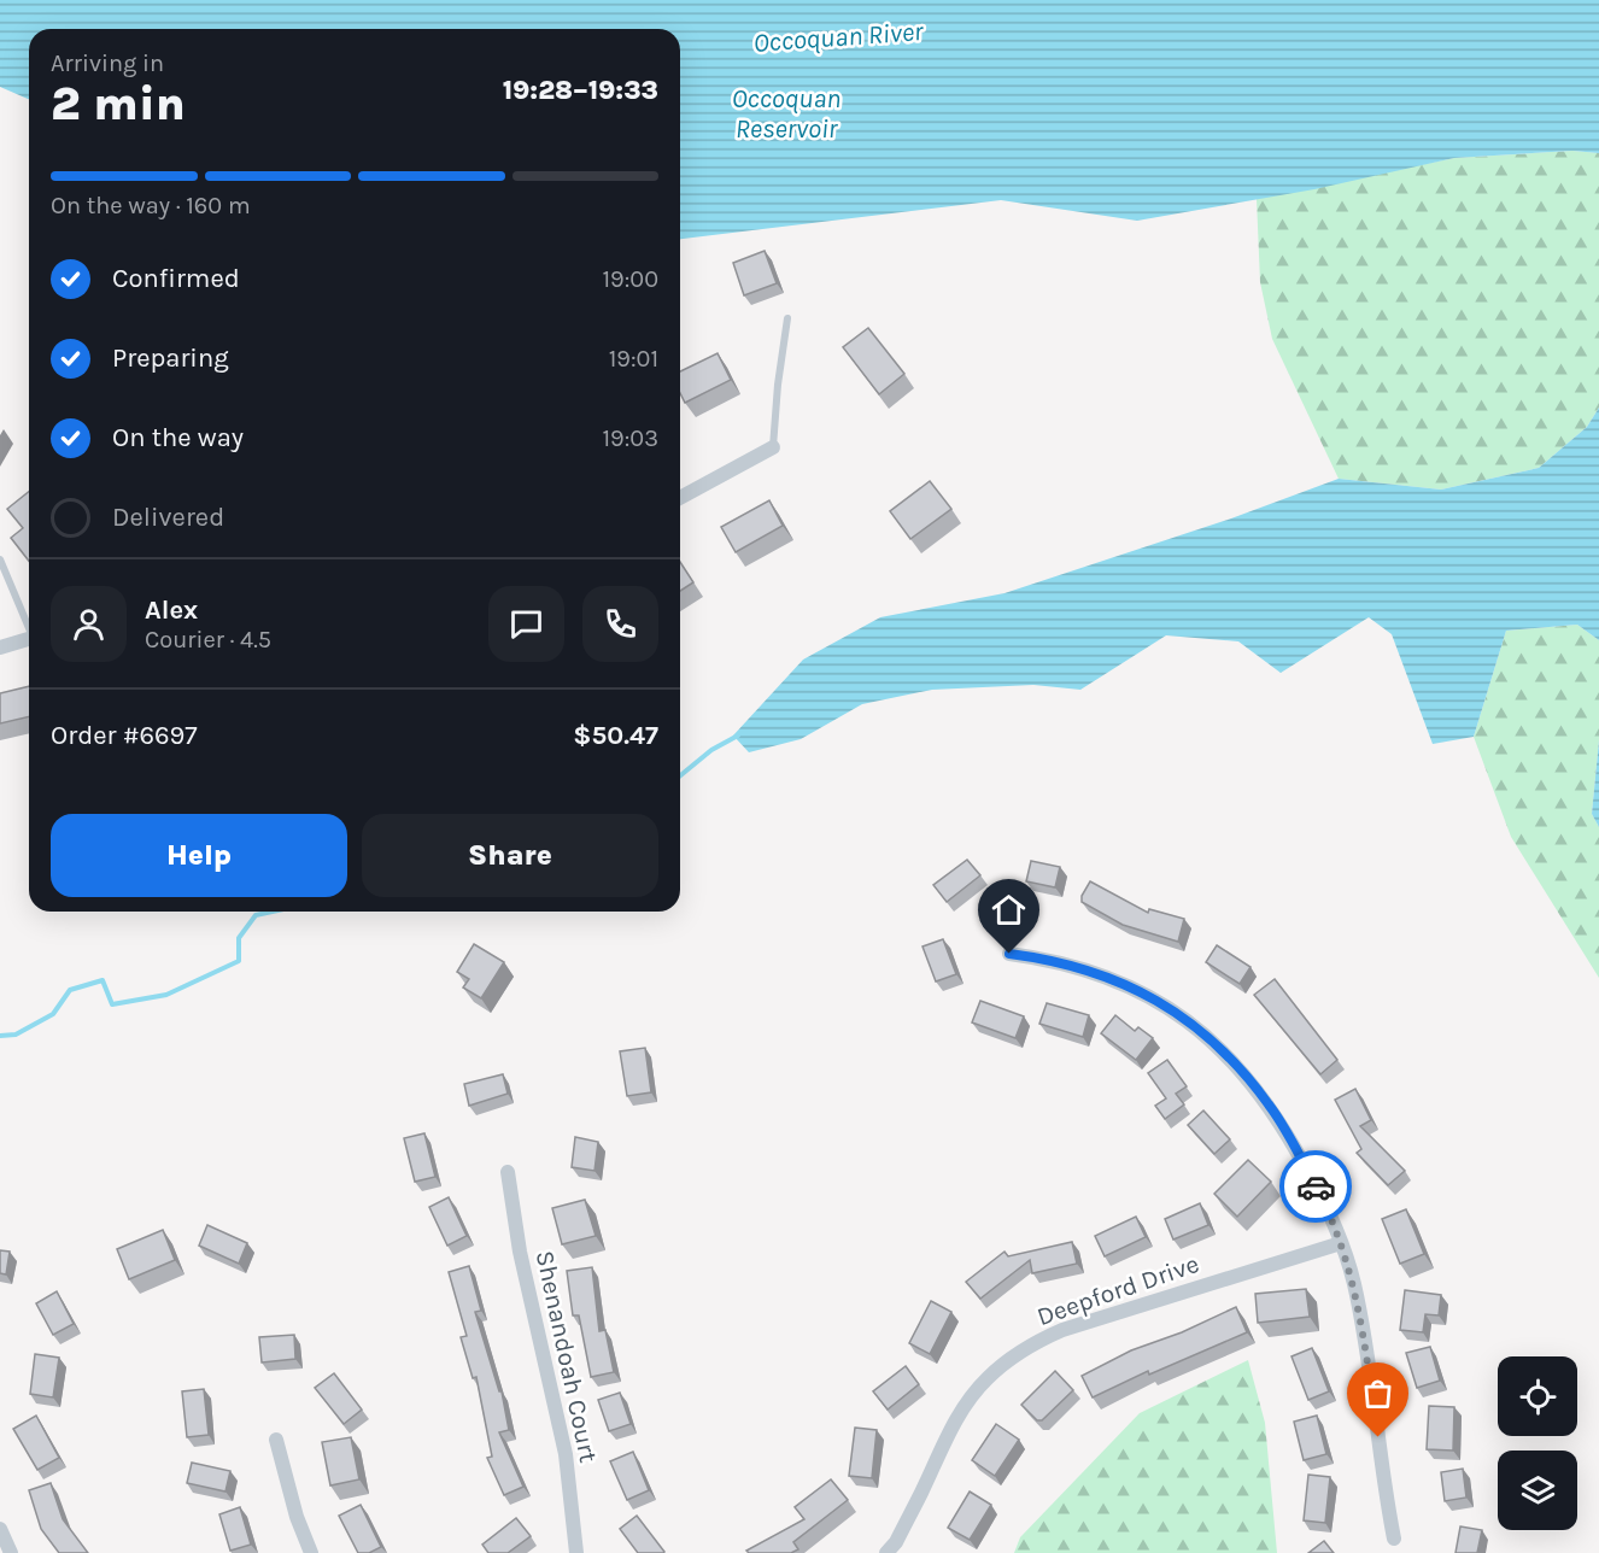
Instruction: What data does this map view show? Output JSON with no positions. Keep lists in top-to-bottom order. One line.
{"streets":{"street":["Deepford Drive","Shenandoah Court"]},"water":["Occoquan River","Occoquan Reservoir"],"page":{"heading":["2 min","Arriving in","19:28–19:33"],"panel":["Alex","Courier · 4.5","Order #6697","$50.47"],"bar":"On the way · 160 m","list":[["Confirmed","19:00"],["Preparing","19:01"],["On the way","19:03"],"Delivered"],"buttons":["Help","Share"]}}
